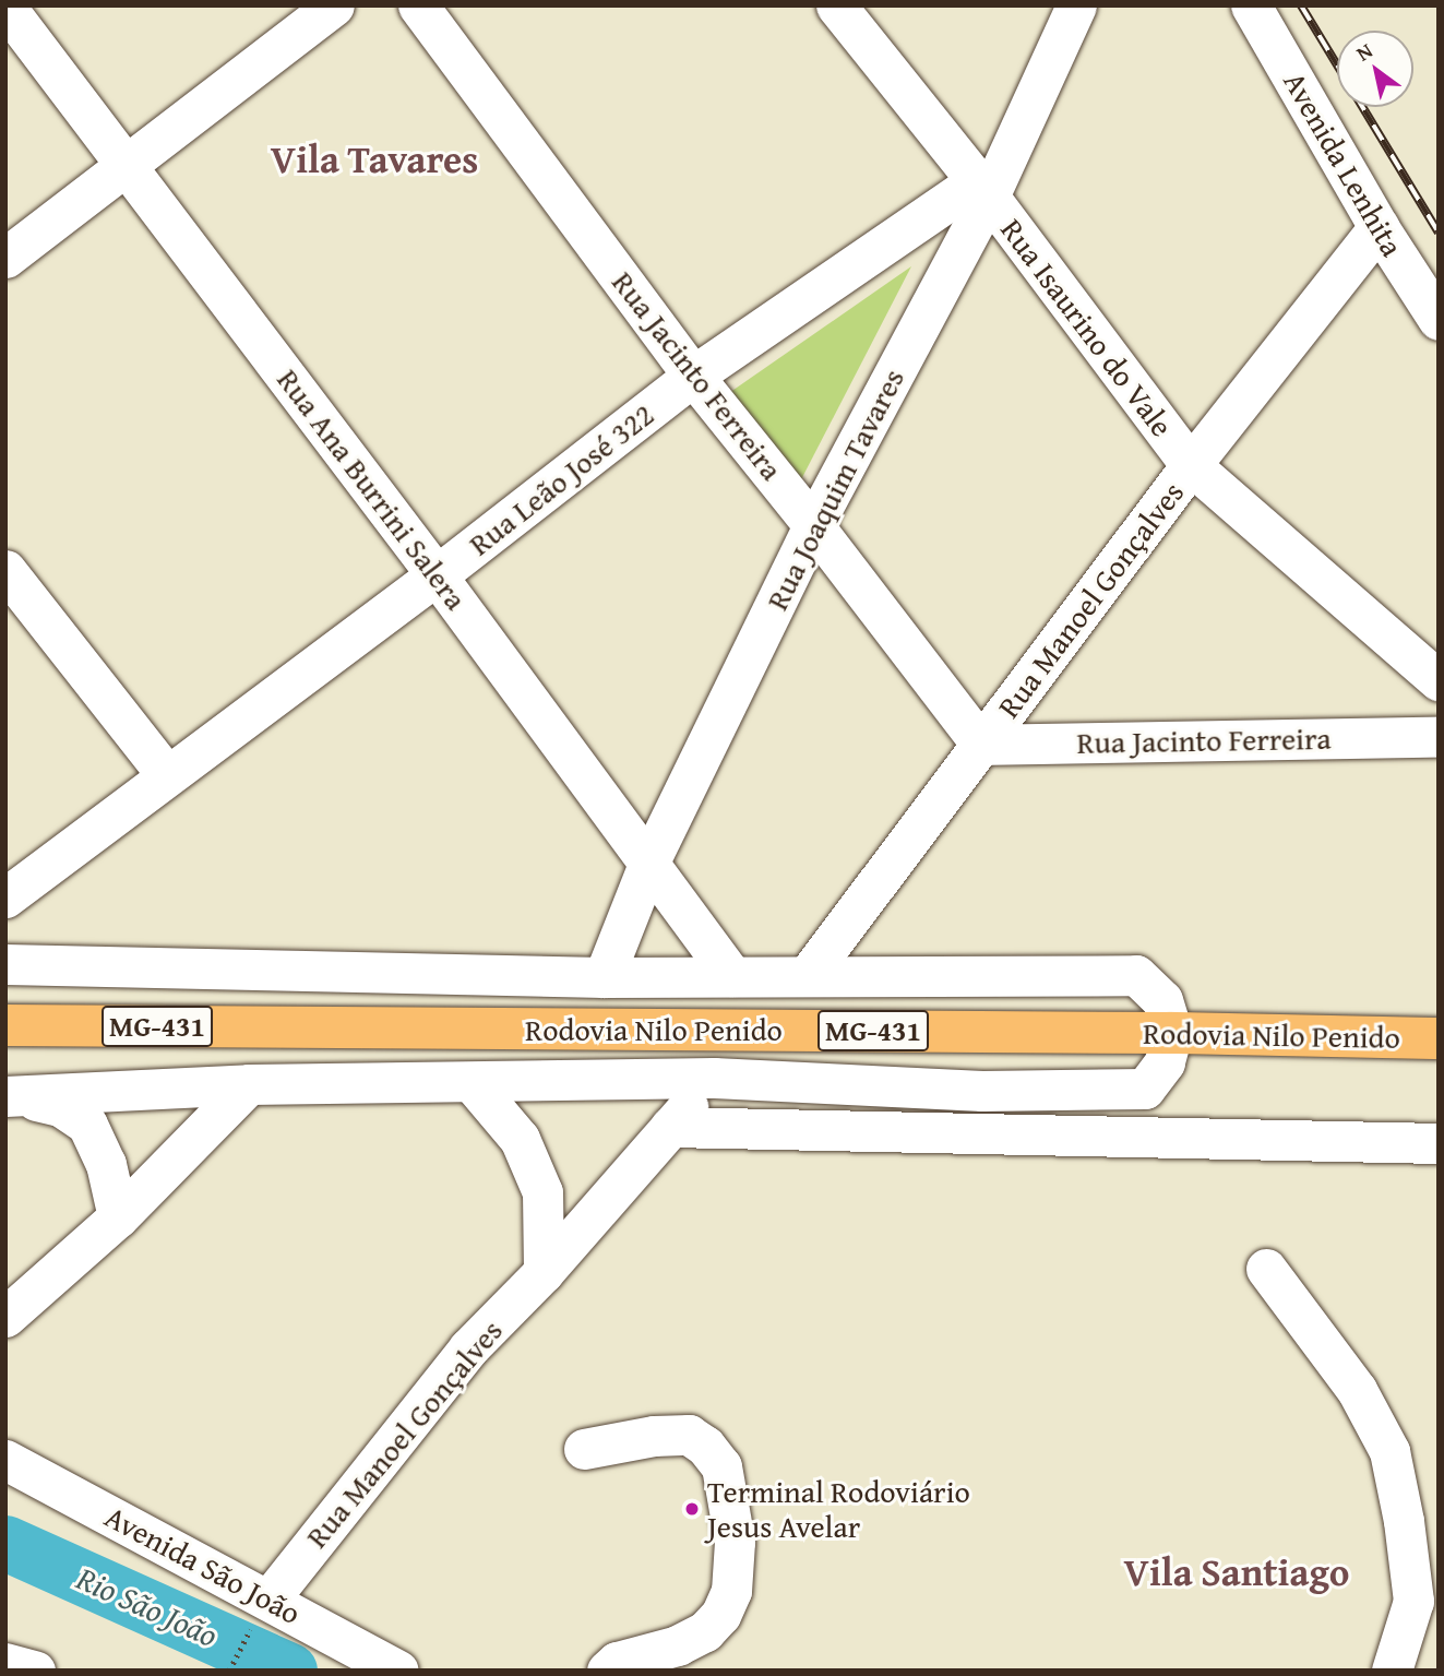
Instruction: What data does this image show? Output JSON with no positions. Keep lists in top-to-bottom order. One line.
{"streets":{"main road":["MG-431","Rodovia Nilo Penido"],"street":["Avenida Lenhita","Rua Isaurino do Vale","Rua Jacinto Ferreira","Rua Leão José 322","Rua Ana Burrini Salera","Rua Joaquim Tavares","Rua Manoel Gonçalves","Avenida São João"]},"crossings":[["Avenida Lenhita","Rua Manoel Gonçalves"],["Rua Isaurino do Vale","Rua Leão José 322"],["Rua Isaurino do Vale","Rua Joaquim Tavares"],["Rua Isaurino do Vale","Rua Manoel Gonçalves"],["Rua Jacinto Ferreira","Rua Leão José 322"],["Rua Jacinto Ferreira","Rua Joaquim Tavares"],["Rua Jacinto Ferreira","Rua Manoel Gonçalves"],["Rua Leão José 322","Rua Ana Burrini Salera"],["Rua Leão José 322","Rua Joaquim Tavares"],["Rua Ana Burrini Salera","Rua Joaquim Tavares"],["Rua Manoel Gonçalves","Avenida São João"]],"districts":["Vila Tavares","Vila Santiago"],"water":["Rio São João"],"places":["Terminal Rodoviário Jesus Avelar"],"north":"top left"}
